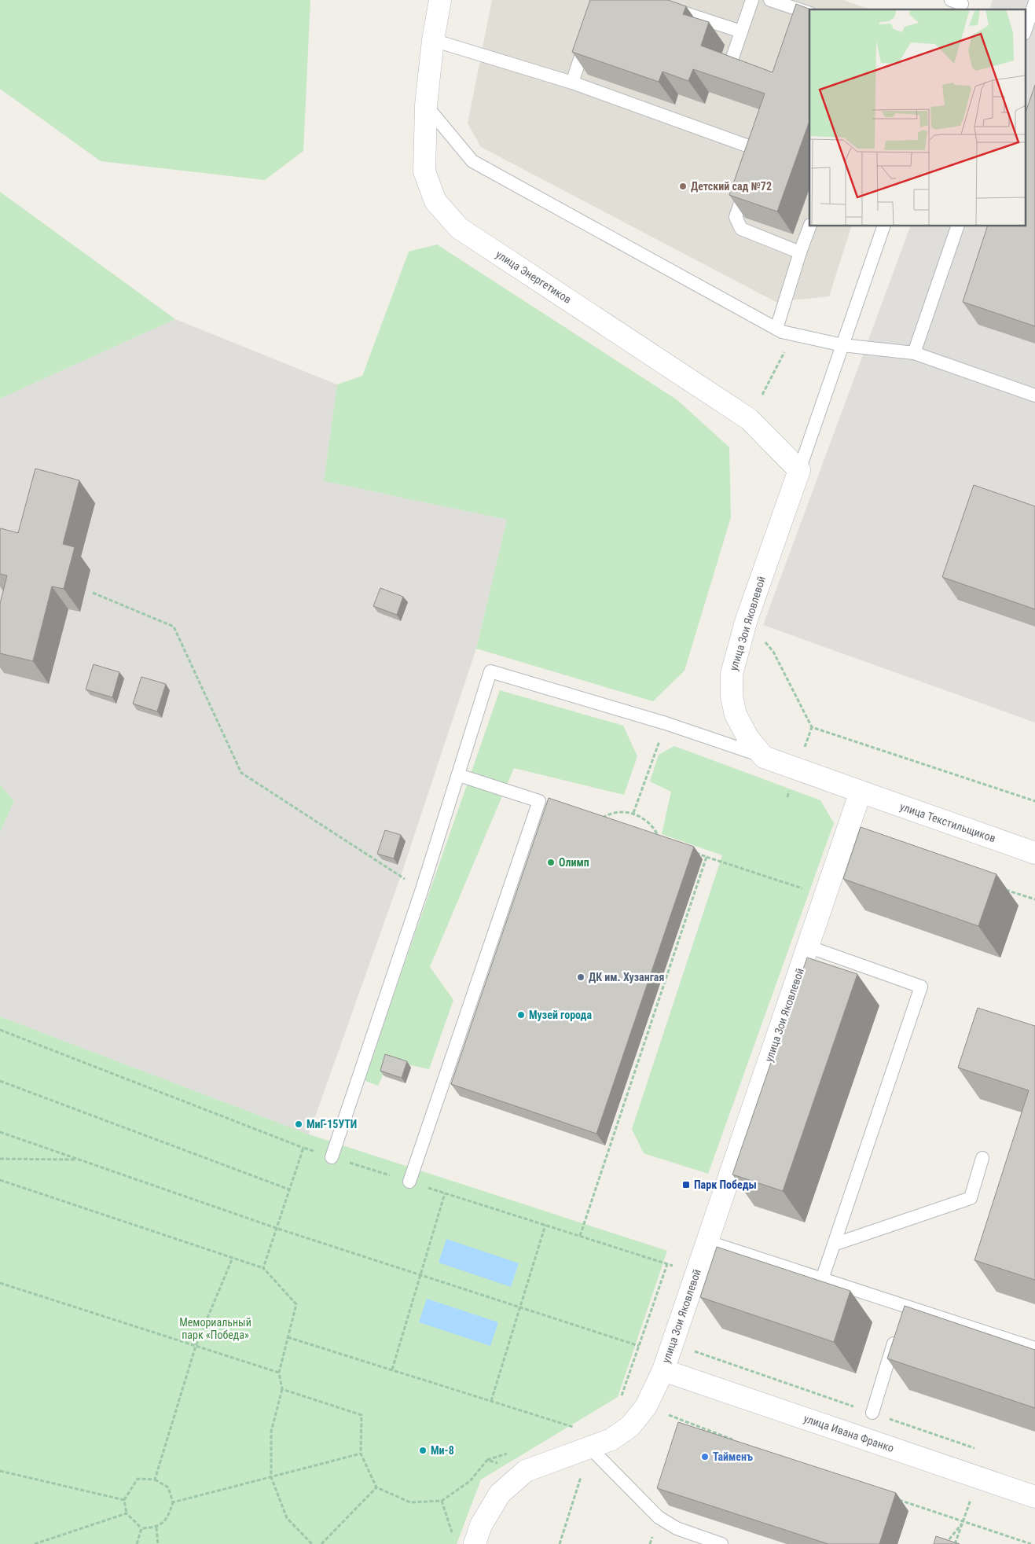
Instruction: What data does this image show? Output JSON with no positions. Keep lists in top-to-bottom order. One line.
{"streets":{"street":["улица Энергетиков","улица Зои Яковлевой","улица Текстильщиков","улица Ивана Франко"]},"crossings":[["улица Энергетиков","улица Зои Яковлевой"],["улица Зои Яковлевой","улица Текстильщиков"],["улица Зои Яковлевой","улица Ивана Франко"]],"parks":["Мемориальный парк «Победа»"],"places":{"other":["Детский сад №72","Олимп","ДК им. Хузангая","Музей города","МиГ-15УТИ","Ми-8","Тайменъ"],"transit":["Парк Победы"]}}
